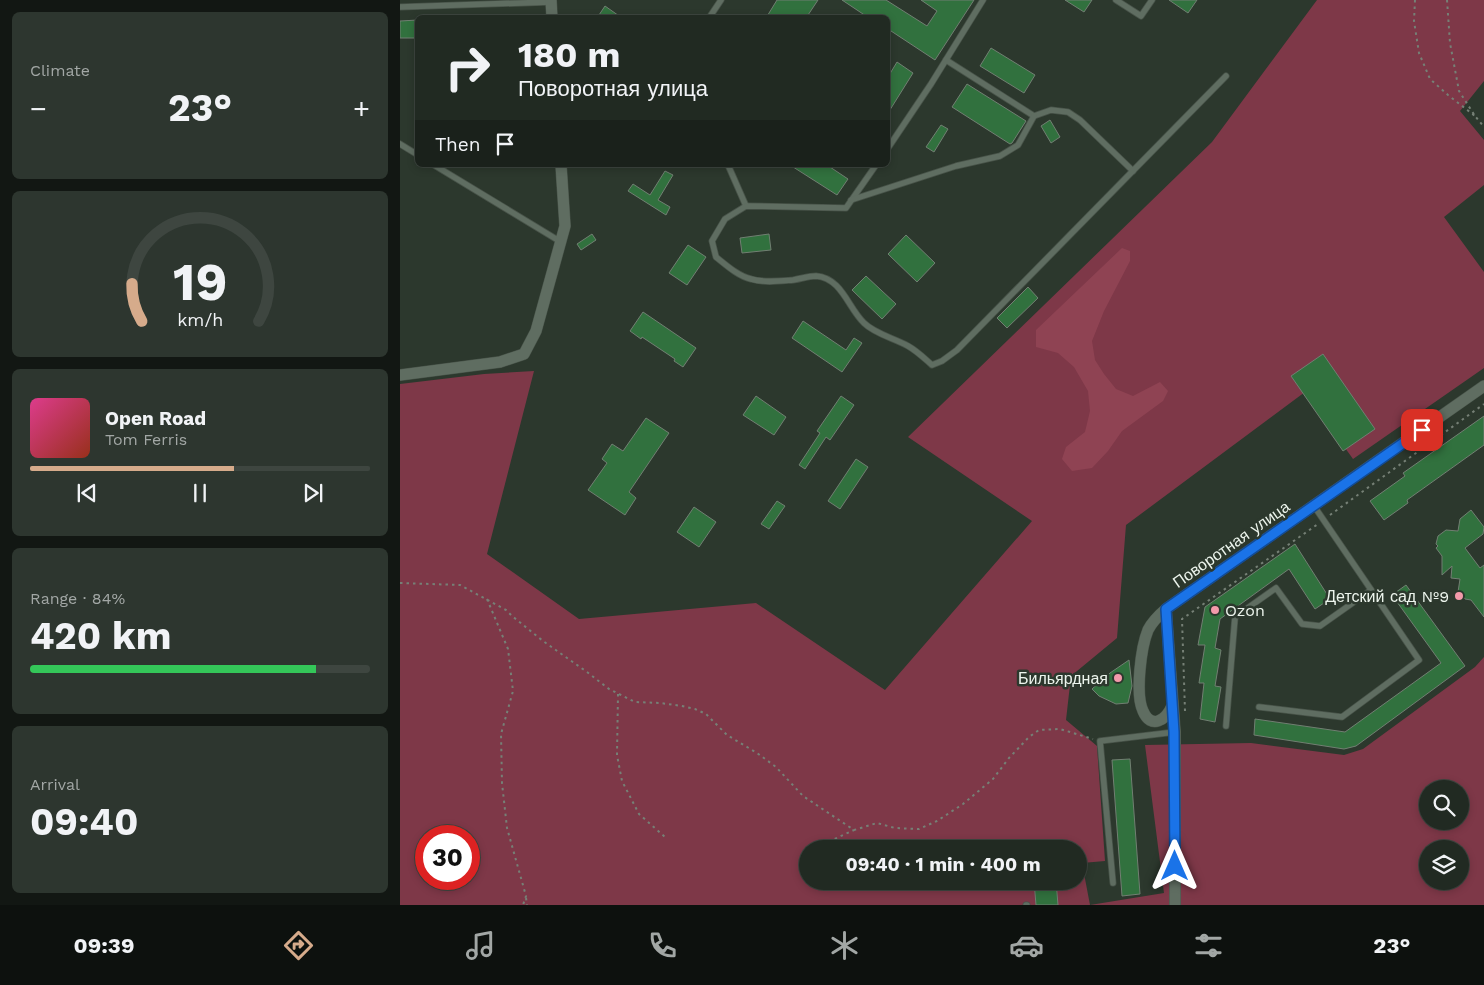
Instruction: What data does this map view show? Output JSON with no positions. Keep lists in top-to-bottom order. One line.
{"streets":{"street":["Поворотная улица"]},"places":["Детский сад №9","Ozon","Бильярдная"],"page":{"tile":["Climate",["Range · 84%","420 km"],["Arrival","09:40"]],"turn":["180 m","Поворотная улица"],"heat":["−","23°","+"],"then":"Then","song":["Open Road","Tom Ferris"],"limit":"30","trip":"09:40 · 1 min · 400 m","tabs":["09:39","23°"],"gauge":["19","km/h"]}}
